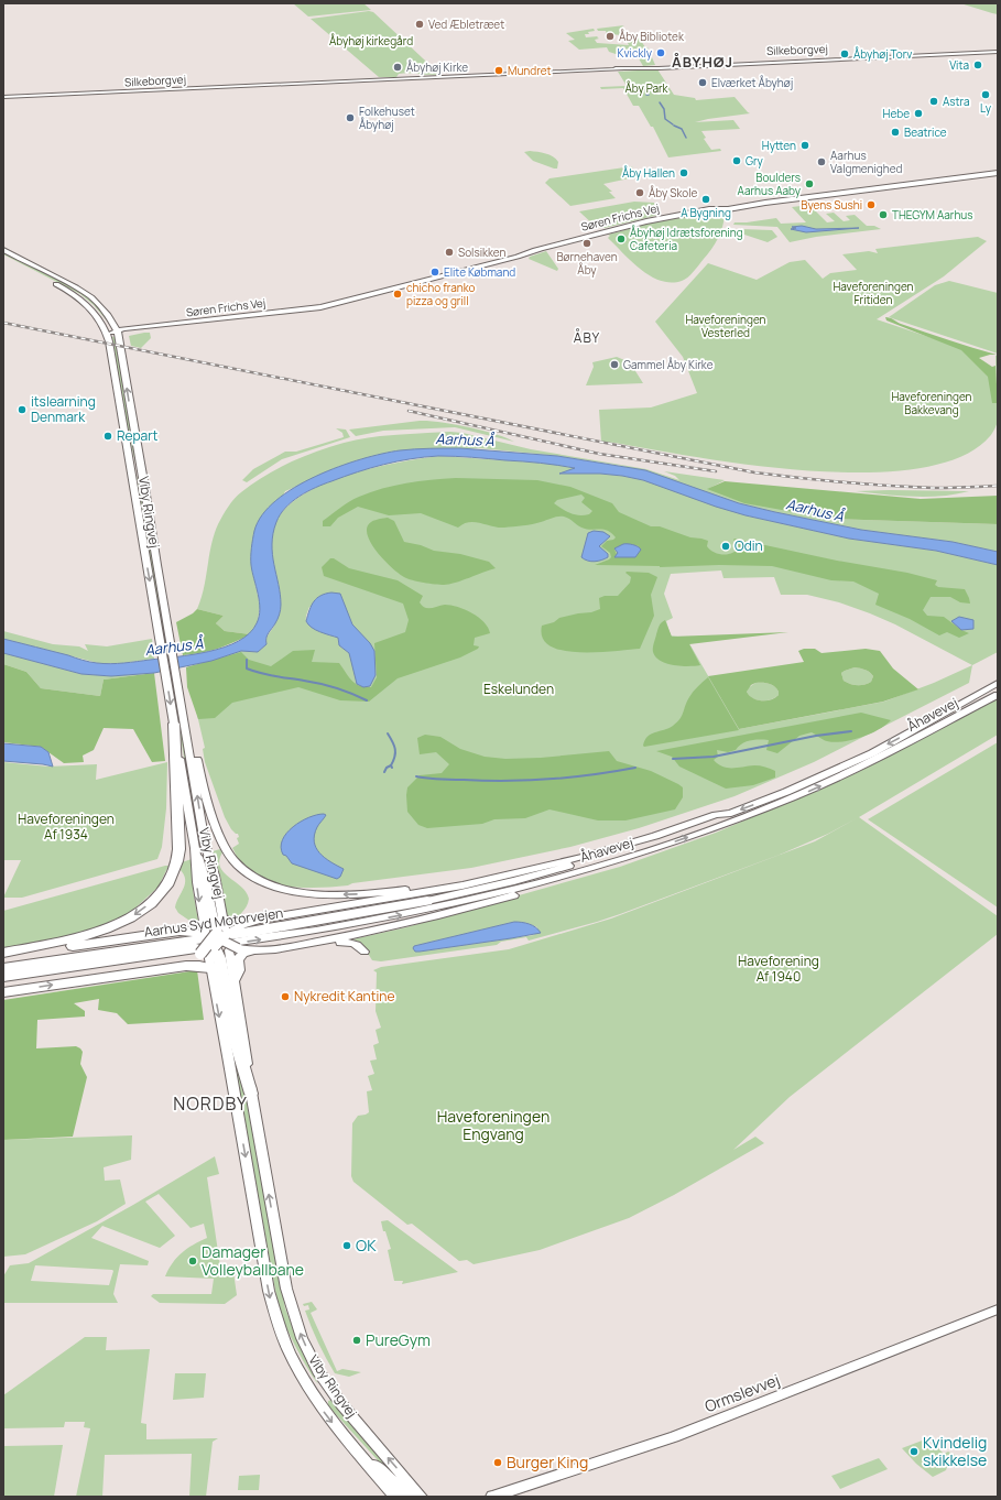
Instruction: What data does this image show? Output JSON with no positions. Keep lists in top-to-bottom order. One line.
{"streets":{"highway":["Aarhus Syd Motorvejen"],"main road":["Silkeborgvej","Søren Frichs Vej","Viby Ringvej","Åhavevej","Ormslevvej"]},"crossings":[["Søren Frichs Vej","Viby Ringvej"],["Viby Ringvej","Åhavevej"],["Viby Ringvej","Aarhus Syd Motorvejen"],["Åhavevej","Aarhus Syd Motorvejen"]],"districts":["ÅBYHØJ","ÅBY","NORDBY"],"water":["Aarhus Å"],"parks":["Åbyhøj kirkegård","Åby Park","Haveforeningen Fritiden","Haveforeningen Vesterled","Haveforeningen Bakkevang","Eskelunden","Haveforeningen Af 1934","Haveforening Af 1940","Haveforeningen Engvang"],"places":["Ved Æbletræet","Åby Bibliotek","Kvickly","Åbyhøj Torv","Vita","Åbyhøj Kirke","Mundret","Elværket Åbyhøj","Ly","Astra","Hebe","Folkehuset Åbyhøj","Beatrice","Hytten","Gry","Aarhus Valgmenighed","Åby Hallen","Boulders Aarhus Aaby","Åby Skole","A Bygning","Byens Sushi","THEGYM Aarhus","Åbyhøj Idrætsforening Cafeteria","Børnehaven Åby","Solsikken","Elite Købmand","chicho franko pizza og grill","Gammel Åby Kirke","itslearning Denmark","Repart","Odin","Nykredit Kantine","OK","Damager Volleyballbane","PureGym","Kvindelig skikkelse","Burger King"]}
